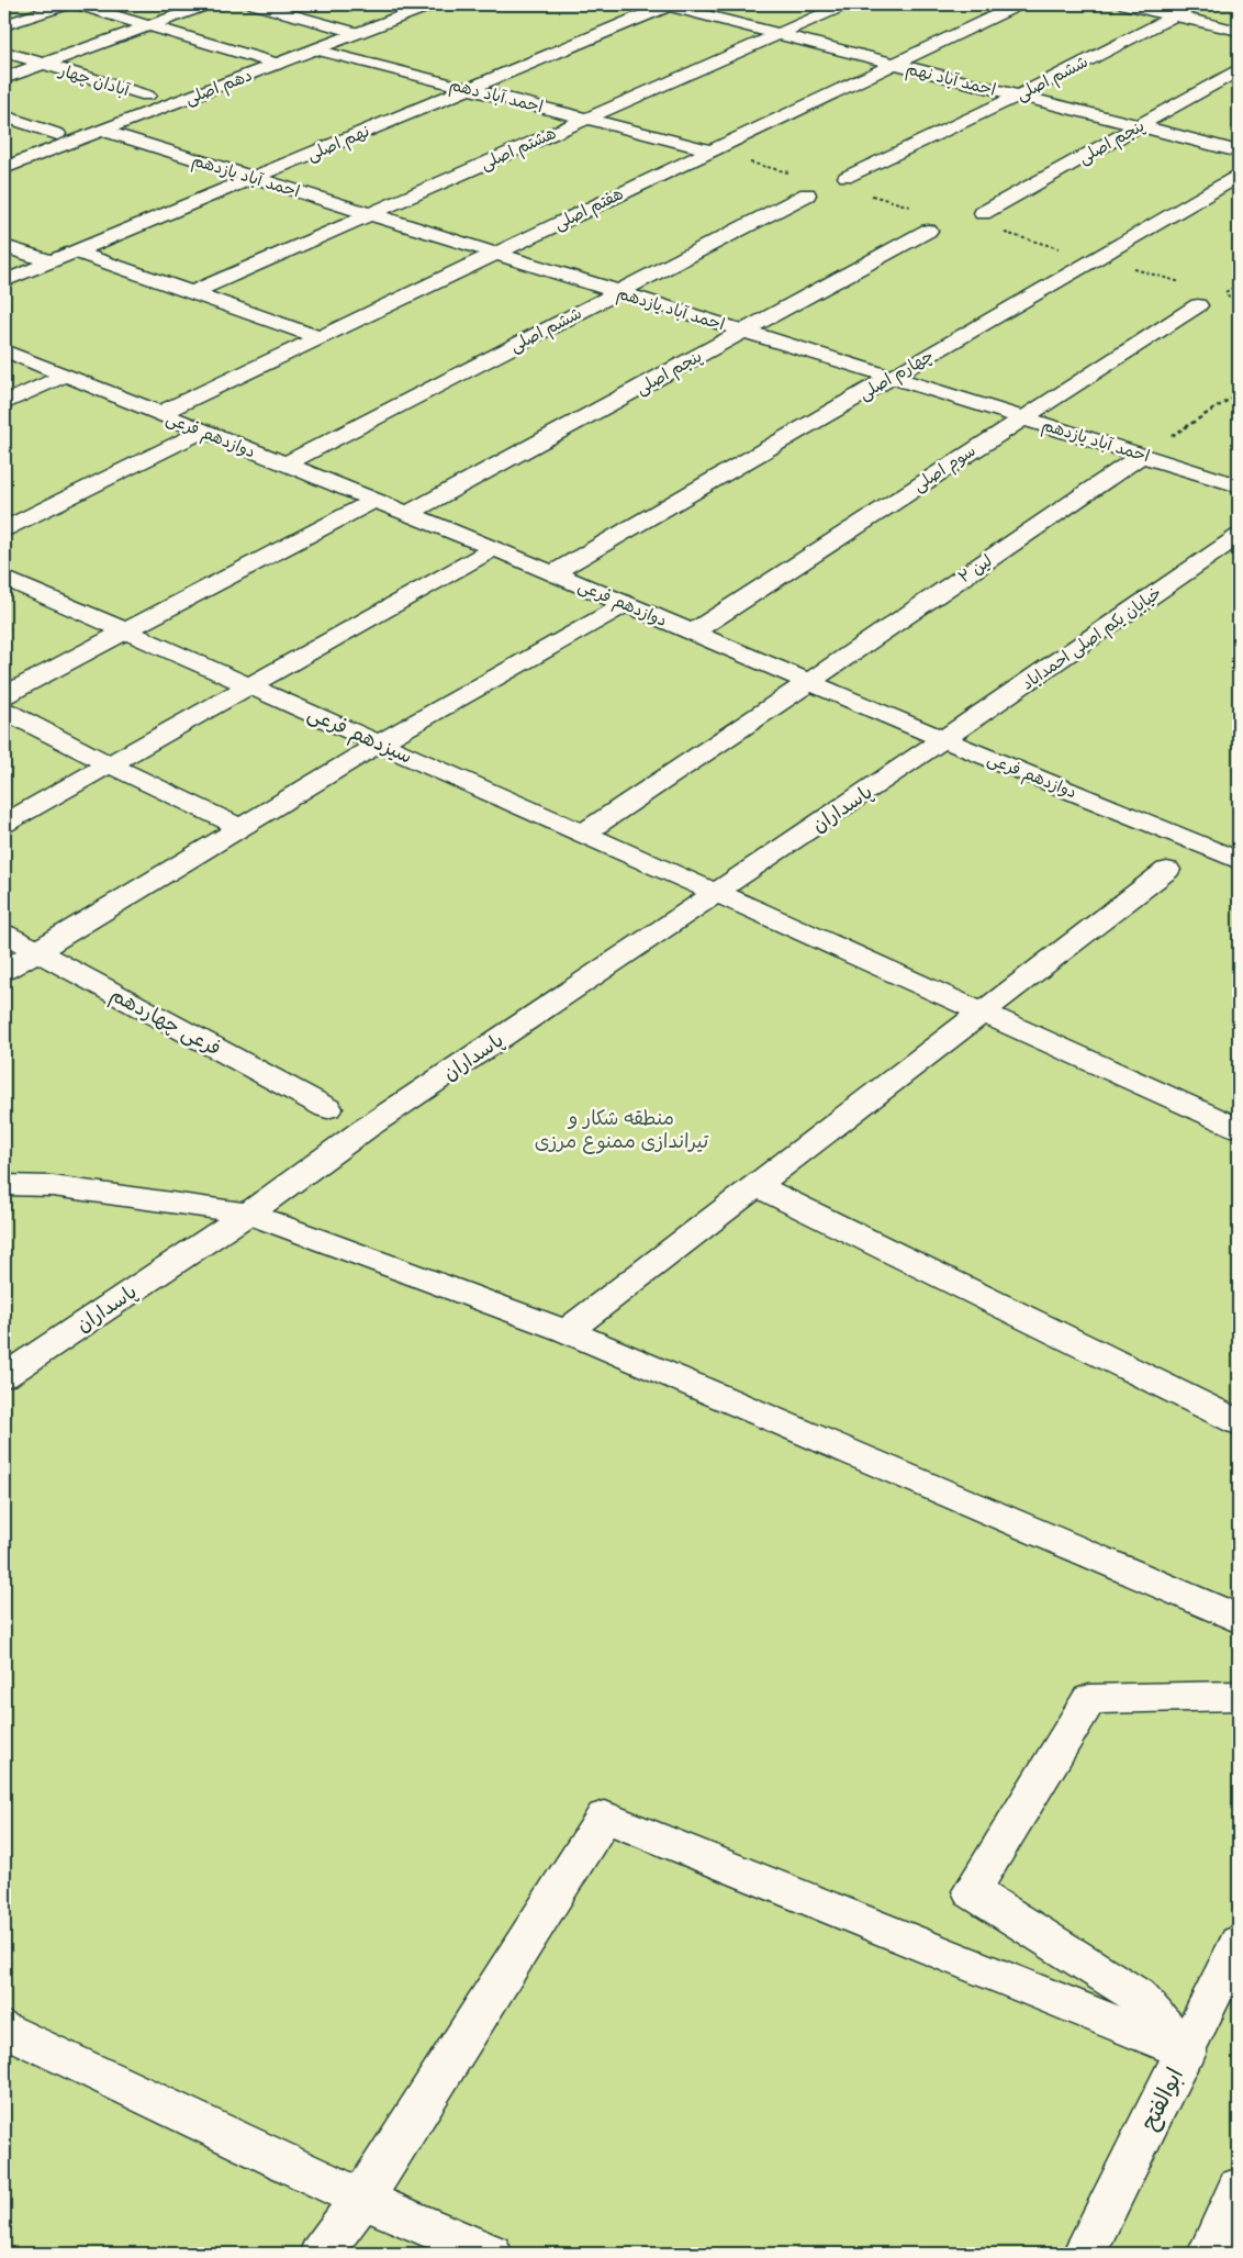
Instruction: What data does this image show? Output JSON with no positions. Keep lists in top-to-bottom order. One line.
{"streets":{"street":["ششم اصلی","احمد آباد نهم","آبادان چهار","دهم اصلی","احمد آباد دهم","پنجم اصلی","نهم اصلی","هشتم اصلی","احمد آباد یازدهم","هفتم اصلی","چهارم اصلی","دوازدهم فرعی","سوم اصلی","لین ۲","خیابان یکم اصلی احمداباد","سیزدهم فرعی","پاسداران","فرعی چهاردهم","ابوالفتح"]},"crossings":[["ششم اصلی","احمد آباد نهم"],["ششم اصلی","احمد آباد یازدهم"],["ششم اصلی","دوازدهم فرعی"],["احمد آباد نهم","پنجم اصلی"],["احمد آباد نهم","نهم اصلی"],["احمد آباد نهم","هشتم اصلی"],["احمد آباد نهم","هفتم اصلی"],["دهم اصلی","احمد آباد دهم"],["دهم اصلی","احمد آباد یازدهم"],["احمد آباد دهم","نهم اصلی"],["احمد آباد دهم","هشتم اصلی"],["احمد آباد دهم","هفتم اصلی"],["پنجم اصلی","احمد آباد یازدهم"],["پنجم اصلی","دوازدهم فرعی"],["نهم اصلی","احمد آباد یازدهم"],["هشتم اصلی","احمد آباد یازدهم"],["احمد آباد یازدهم","هفتم اصلی"],["احمد آباد یازدهم","چهارم اصلی"],["احمد آباد یازدهم","سوم اصلی"],["احمد آباد یازدهم","لین ۲"],["هفتم اصلی","دوازدهم فرعی"],["چهارم اصلی","دوازدهم فرعی"],["دوازدهم فرعی","سوم اصلی"],["دوازدهم فرعی","لین ۲"],["دوازدهم فرعی","خیابان یکم اصلی احمداباد"],["دوازدهم فرعی","پاسداران"],["لین ۲","سیزدهم فرعی"],["خیابان یکم اصلی احمداباد","پاسداران"],["سیزدهم فرعی","پاسداران"]],"parks":["منطقه شکار و تیراندازی ممنوع مرزی"]}
